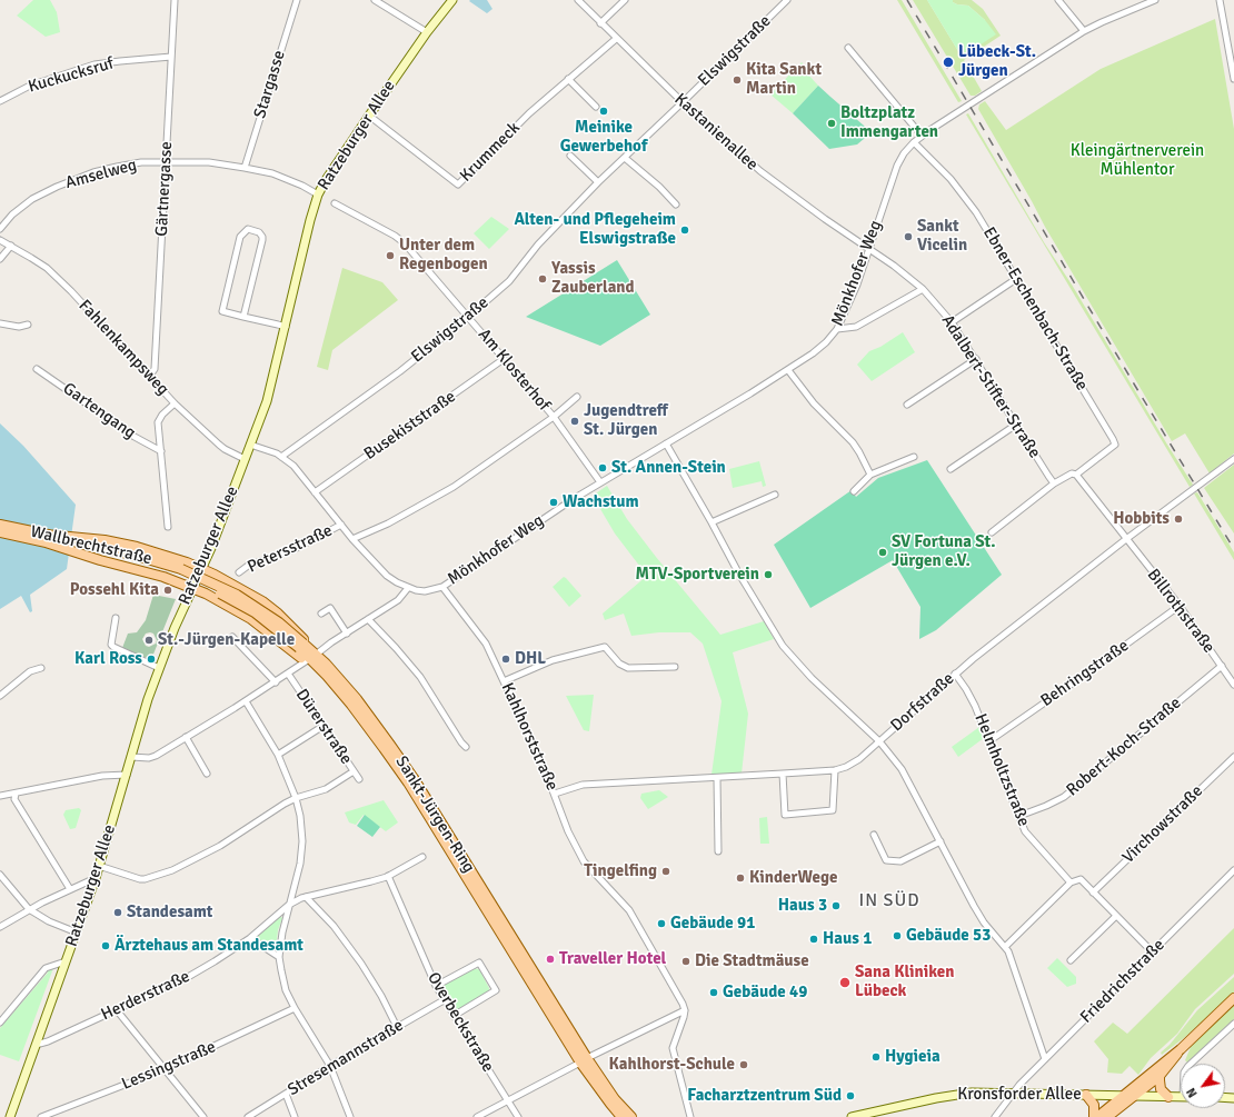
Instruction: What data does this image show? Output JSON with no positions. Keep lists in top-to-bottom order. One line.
{"streets":{"main road":["Ratzeburger Allee","Wallbrechtstraße","Sankt-Jürgen-Ring","Kronsforder Allee"],"street":["Elswigstraße","Kuckucksruf","Stargasse","Kastanienallee","Krummeck","Amselweg","Gärtnergasse","Mönkhofer Weg","Ebner-Eschenbach-Straße","Fahlenkampsweg","Am Klosterhof","Adalbert-Stifter-Straße","Gartengang","Busekiststraße","Petersstraße","Billrothstraße","Behringstraße","Dorfstraße","Dürerstraße","Kahlhorststraße","Robert-Koch-Straße","Helmholtzstraße","Virchowstraße","Friedrichstraße","Herderstraße","Overbeckstraße","Stresemannstraße","Lessingstraße"]},"crossings":[["Elswigstraße","Kastanienallee"],["Elswigstraße","Am Klosterhof"],["Kuckucksruf","Gärtnergasse"],["Stargasse","Amselweg"],["Kastanienallee","Krummeck"],["Kastanienallee","Mönkhofer Weg"],["Kastanienallee","Adalbert-Stifter-Straße"],["Ratzeburger Allee","Krummeck"],["Ratzeburger Allee","Amselweg"],["Ratzeburger Allee","Fahlenkampsweg"],["Ratzeburger Allee","Herderstraße"],["Amselweg","Gärtnergasse"],["Gärtnergasse","Fahlenkampsweg"],["Mönkhofer Weg","Ebner-Eschenbach-Straße"],["Mönkhofer Weg","Am Klosterhof"],["Mönkhofer Weg","Adalbert-Stifter-Straße"],["Mönkhofer Weg","Kahlhorststraße"],["Ebner-Eschenbach-Straße","Billrothstraße"],["Am Klosterhof","Busekiststraße"],["Wallbrechtstraße","Sankt-Jürgen-Ring"],["Billrothstraße","Behringstraße"],["Billrothstraße","Dorfstraße"],["Billrothstraße","Robert-Koch-Straße"],["Behringstraße","Helmholtzstraße"],["Dorfstraße","Kahlhorststraße"],["Dorfstraße","Helmholtzstraße"],["Robert-Koch-Straße","Helmholtzstraße"],["Friedrichstraße","Kronsforder Allee"],["Herderstraße","Overbeckstraße"],["Overbeckstraße","Stresemannstraße"]],"districts":["IN SÜD"],"parks":["Kleingärtnerverein Mühlentor"],"places":["Lübeck-St. Jürgen","Kita Sankt Martin","Meinike Gewerbehof","Boltzplatz Immengarten","Alten- und Pflegeheim Elswigstraße","Sankt Vicelin","Unter dem Regenbogen","Yassis Zauberland","Jugendtreff St. Jürgen","St. Annen-Stein","Wachstum","Hobbits","SV Fortuna St. Jürgen e.V.","MTV-Sportverein","Possehl Kita","St.-Jürgen-Kapelle","Karl Ross","DHL","Tingelfing","KinderWege","Haus 3","Standesamt","Gebäude 91","Gebäude 53","Haus 1","Ärztehaus am Standesamt","Traveller Hotel","Die Stadtmäuse","Sana Kliniken Lübeck","Gebäude 49","Hygieia","Kahlhorst-Schule","Facharztzentrum Süd"],"north":"bottom left"}
